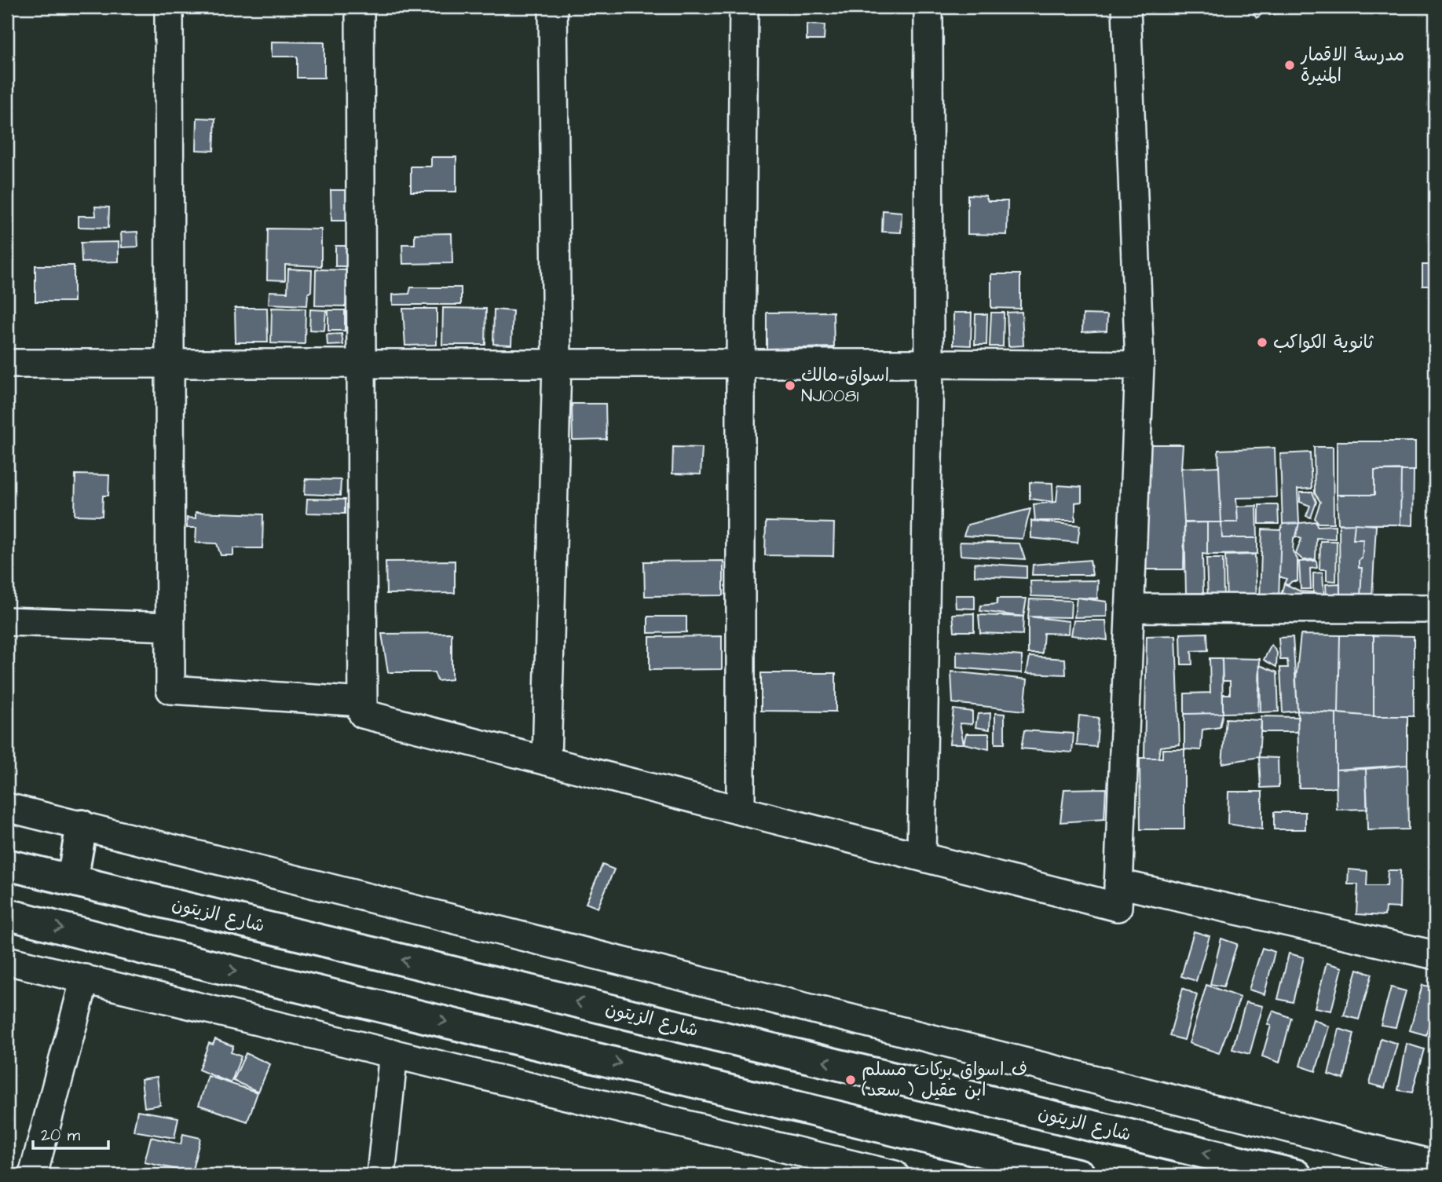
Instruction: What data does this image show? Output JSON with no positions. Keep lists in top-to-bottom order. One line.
{"streets":{"main road":["شارع الزيتون"]},"places":["مدرسة الاقمار المنيرة","ثانوية الكواكب","اسواق مالك NJ0081","ف اسواق بركات مسلم ابن عقيل ( سعد)"],"scale_bar":"20 m"}
